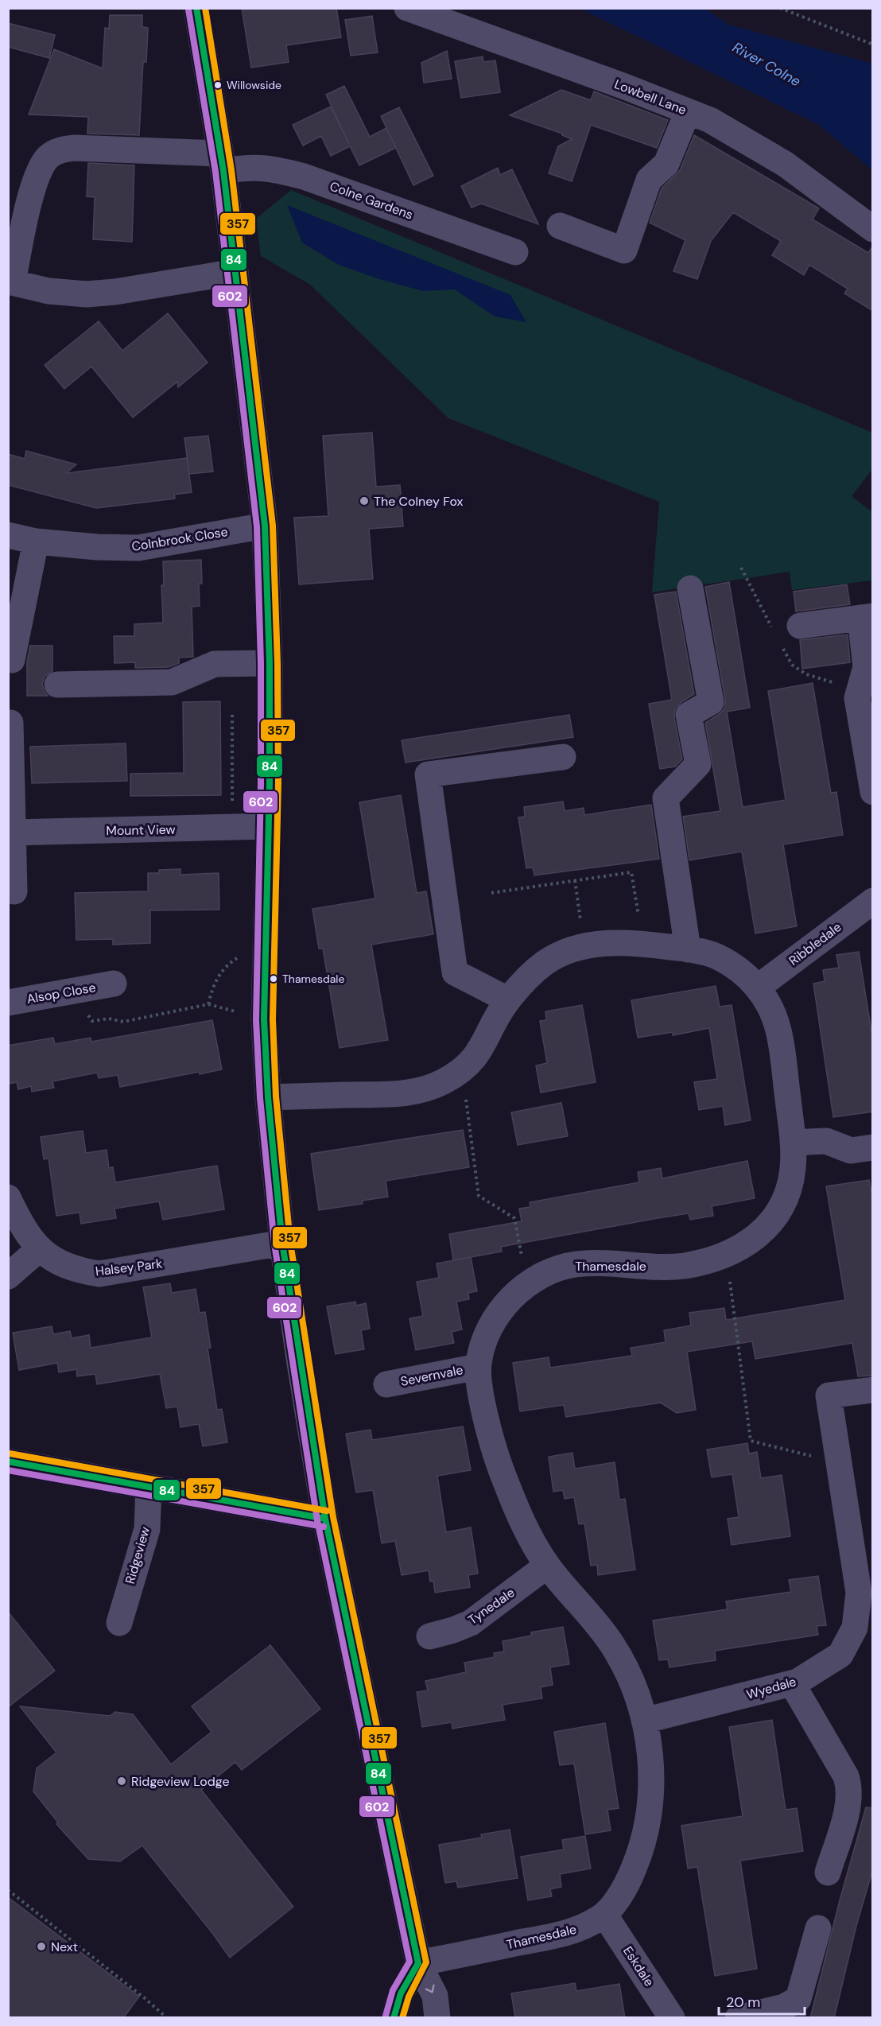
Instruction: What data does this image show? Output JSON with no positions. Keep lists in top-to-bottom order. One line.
{"streets":{"street":["Lowbell Lane","Colne Gardens","Colnbrook Close","Mount View","Ribbledale","Alsop Close","Thamesdale","Halsey Park","Severnvale","Ridgeview","Tynedale","Wyedale","Eskdale"]},"crossings":[["Ribbledale","Thamesdale"],["Thamesdale","Severnvale"],["Thamesdale","Tynedale"],["Thamesdale","Wyedale"],["Thamesdale","Eskdale"]],"water":["River Colne"],"places":["Willowside","The Colney Fox","Thamesdale","Ridgeview Lodge","Next"],"lines":["transit line 84","transit line 357","transit line 602"],"scale_bar":"20 m"}
